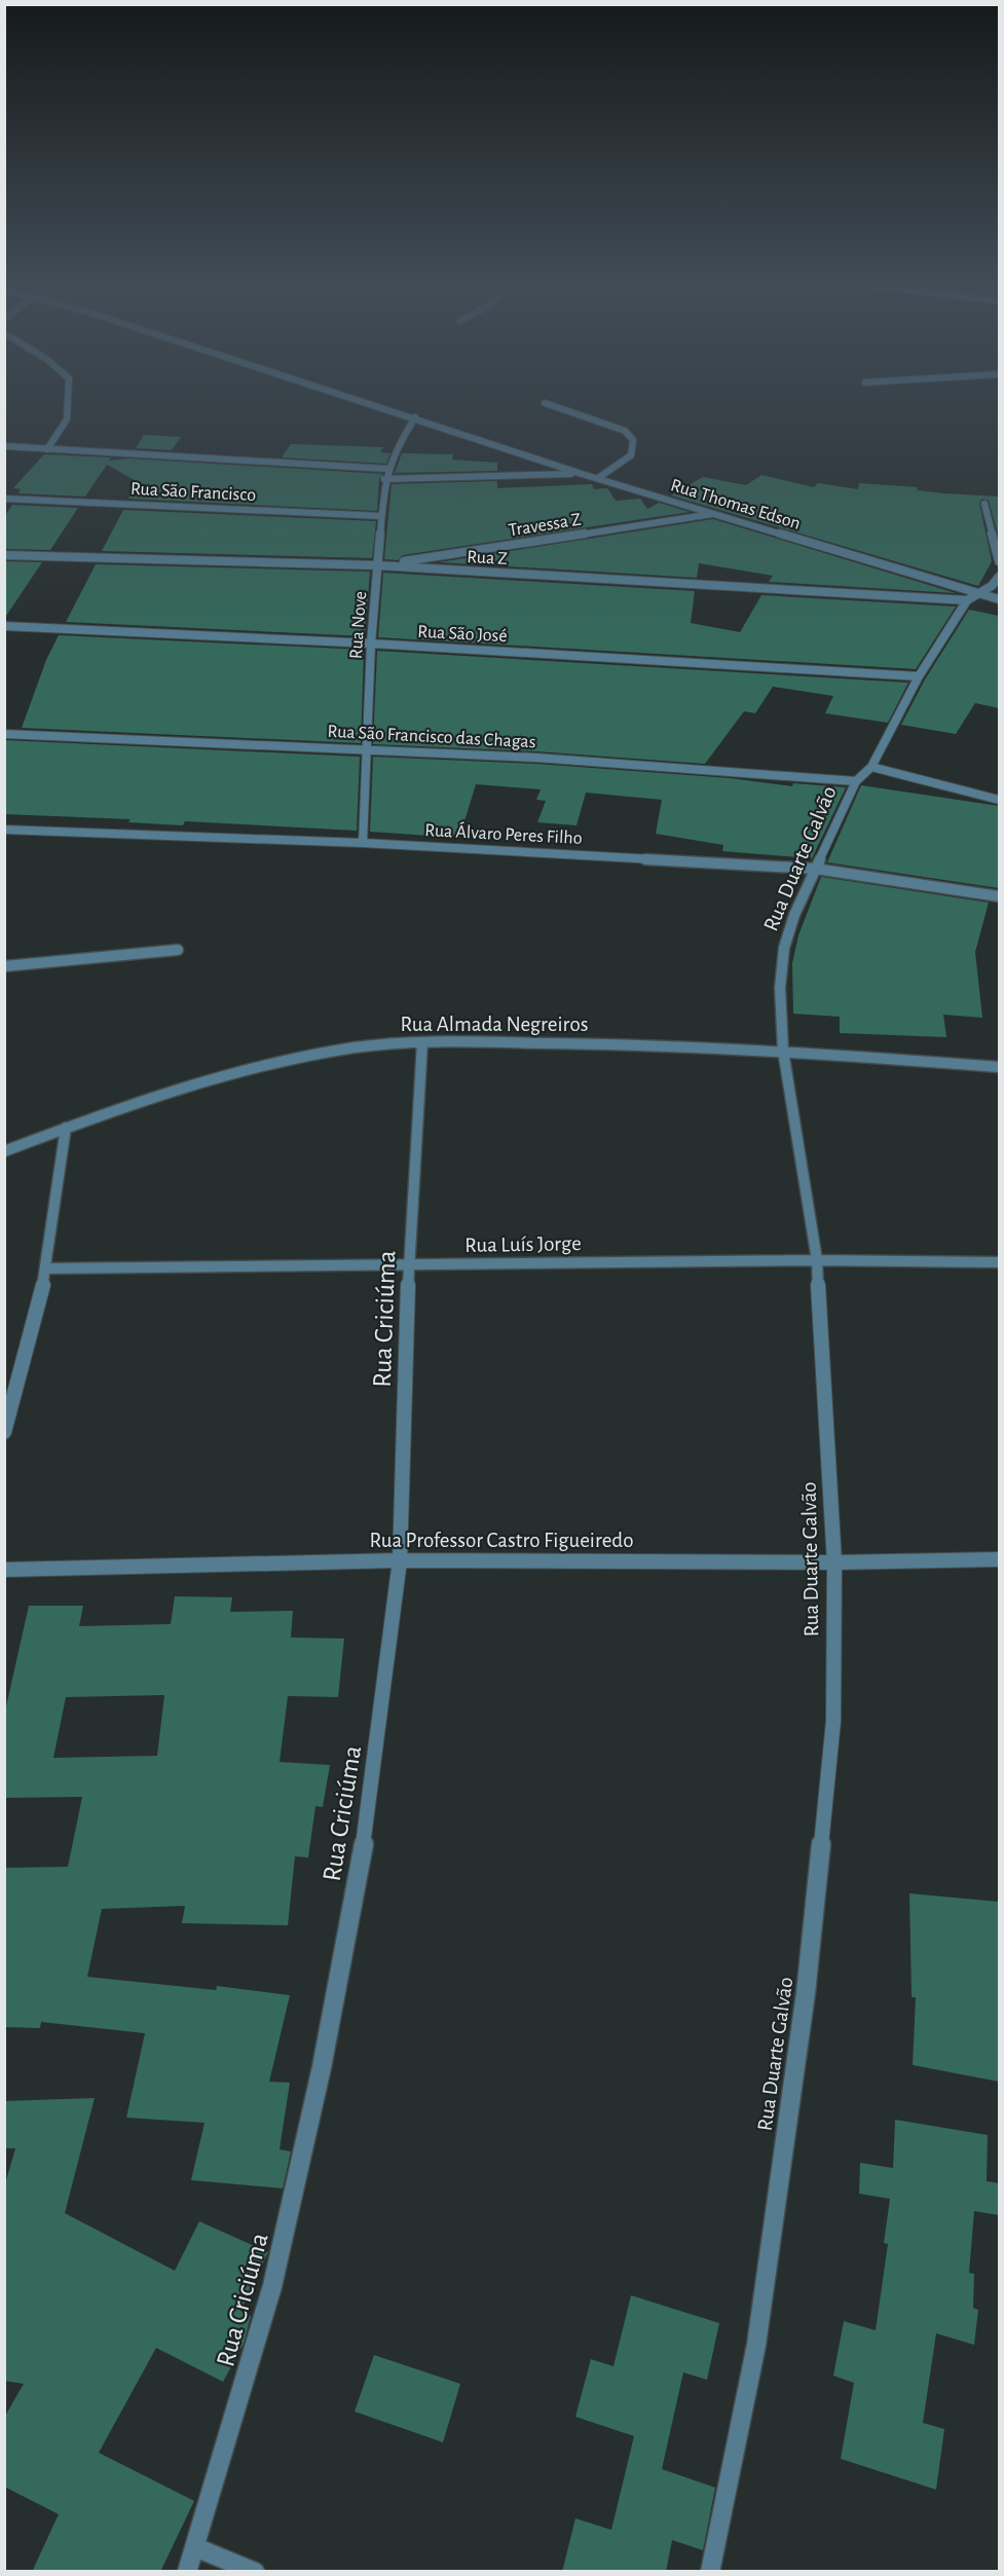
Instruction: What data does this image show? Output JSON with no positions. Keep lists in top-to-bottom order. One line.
{"streets":{"street":["Rua São Francisco","Rua Thomas Edson","Travessa Z","Rua Z","Rua Nove","Rua São José","Rua São Francisco das Chagas","Rua Álvaro Peres Filho","Rua Duarte Galvão","Rua Almada Negreiros","Rua Luís Jorge","Rua Criciúma","Rua Professor Castro Figueiredo"]},"crossings":[["Rua São Francisco","Rua Nove"],["Rua Thomas Edson","Travessa Z"],["Rua Thomas Edson","Rua Z"],["Rua Thomas Edson","Rua Nove"],["Rua Thomas Edson","Rua Duarte Galvão"],["Travessa Z","Rua Z"],["Travessa Z","Rua Nove"],["Rua Z","Rua Nove"],["Rua Z","Rua Duarte Galvão"],["Rua Nove","Rua São José"],["Rua Nove","Rua São Francisco das Chagas"],["Rua Nove","Rua Álvaro Peres Filho"],["Rua São José","Rua Duarte Galvão"],["Rua São Francisco das Chagas","Rua Duarte Galvão"],["Rua Álvaro Peres Filho","Rua Duarte Galvão"],["Rua Duarte Galvão","Rua Almada Negreiros"],["Rua Duarte Galvão","Rua Luís Jorge"],["Rua Duarte Galvão","Rua Professor Castro Figueiredo"],["Rua Almada Negreiros","Rua Criciúma"],["Rua Luís Jorge","Rua Criciúma"],["Rua Criciúma","Rua Professor Castro Figueiredo"]]}
